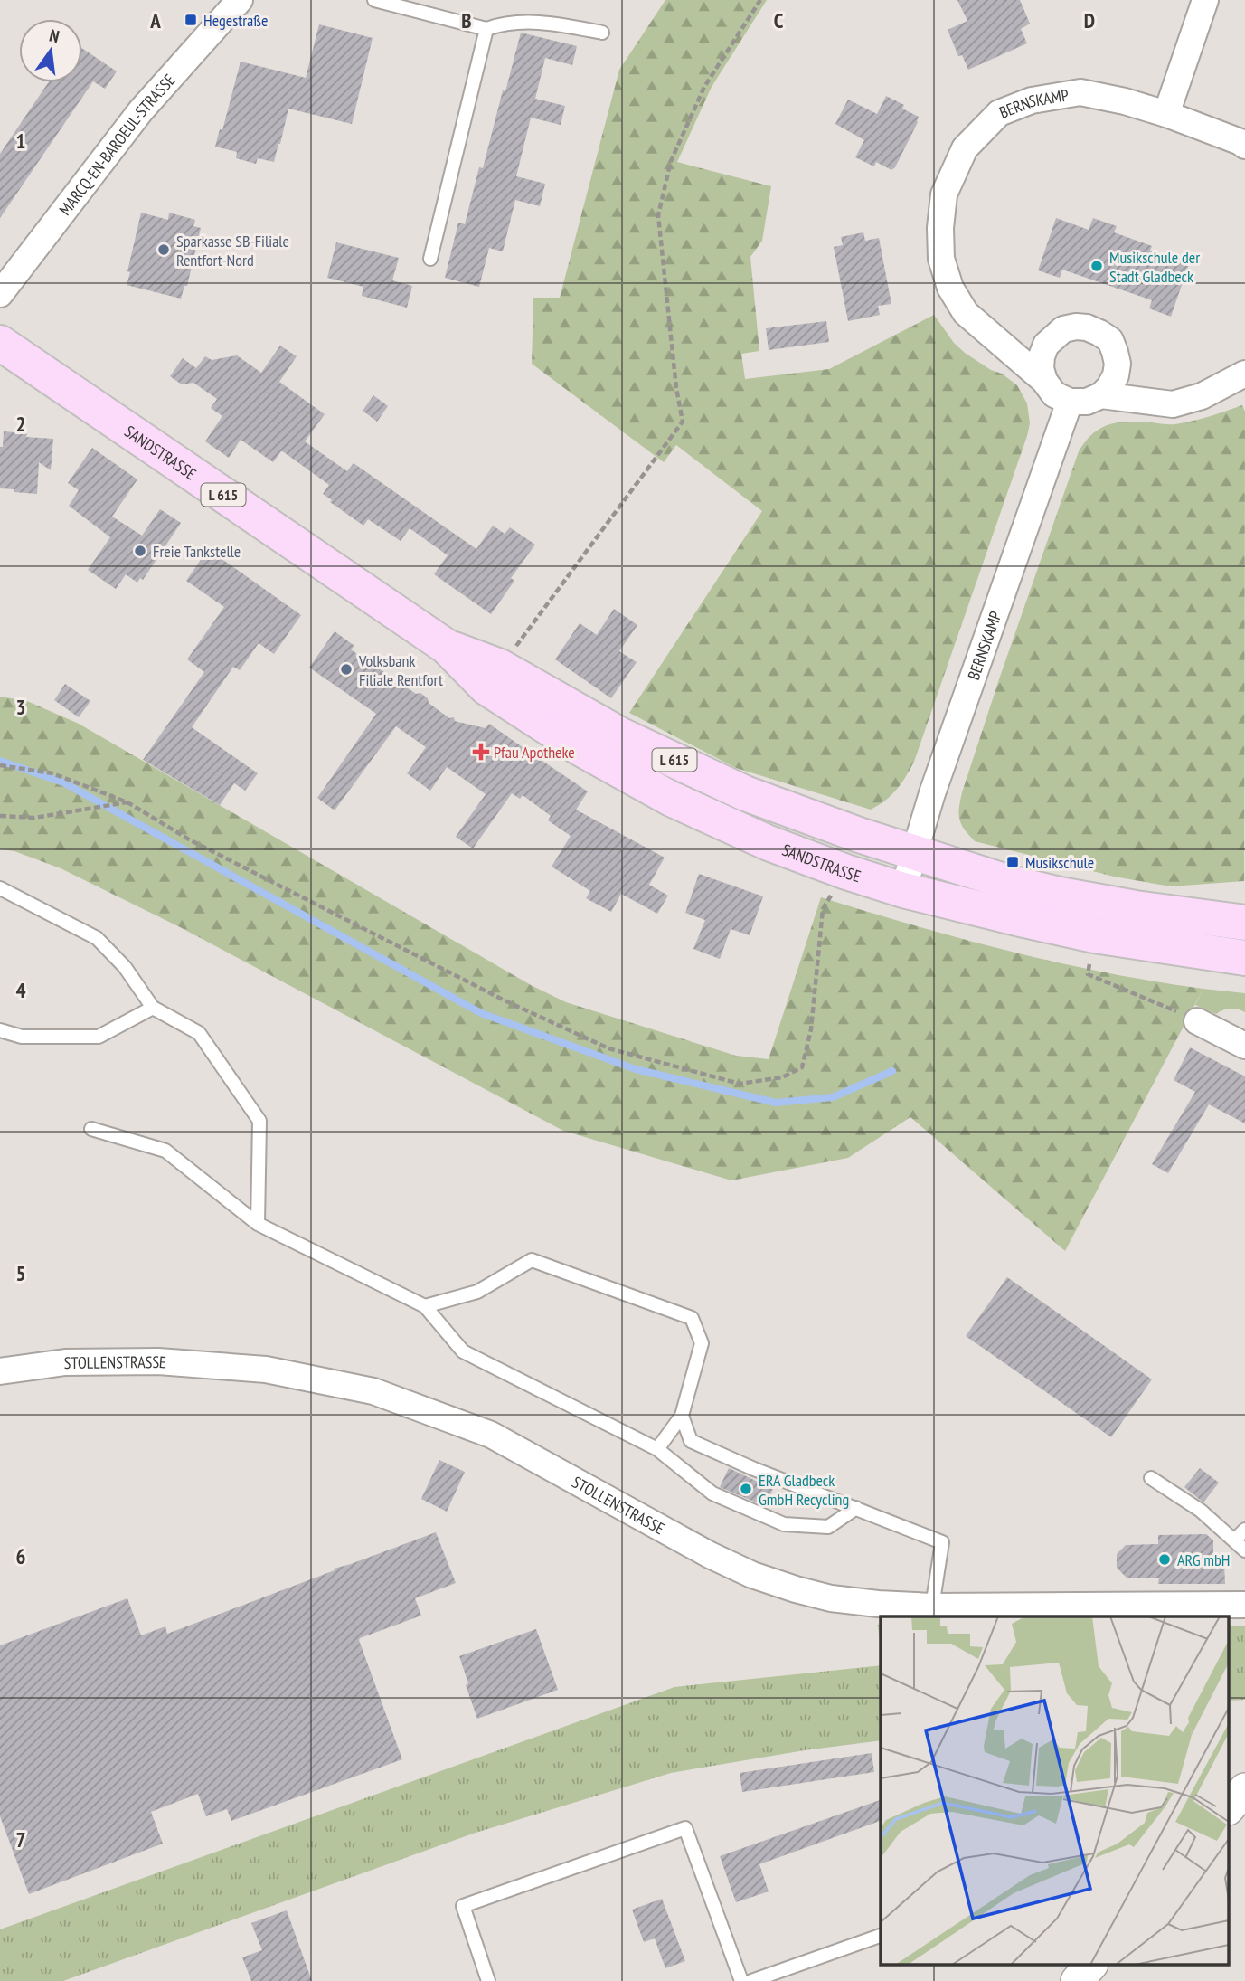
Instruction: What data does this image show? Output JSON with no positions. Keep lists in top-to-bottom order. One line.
{"streets":{"main road":["SANDSTRASSE","L 615"],"street":["BERNSKAMP","MARCQ-EN-BAROEUL-STRASSE","STOLLENSTRASSE"]},"crossings":[["BERNSKAMP","SANDSTRASSE"]],"places":{"transit":["Hegestraße","Musikschule"],"other":["Sparkasse SB-Filiale Rentfort-Nord","Musikschule der Stadt Gladbeck","Freie Tankstelle","Volksbank Filiale Rentfort","ERA Gladbeck GmbH Recycling","ARG mbH"],"health":["Pfau Apotheke"]},"north":"top","grid":{"columns":["A","B","C","D"],"rows":["1","2","3","4","5","6","7"]}}
